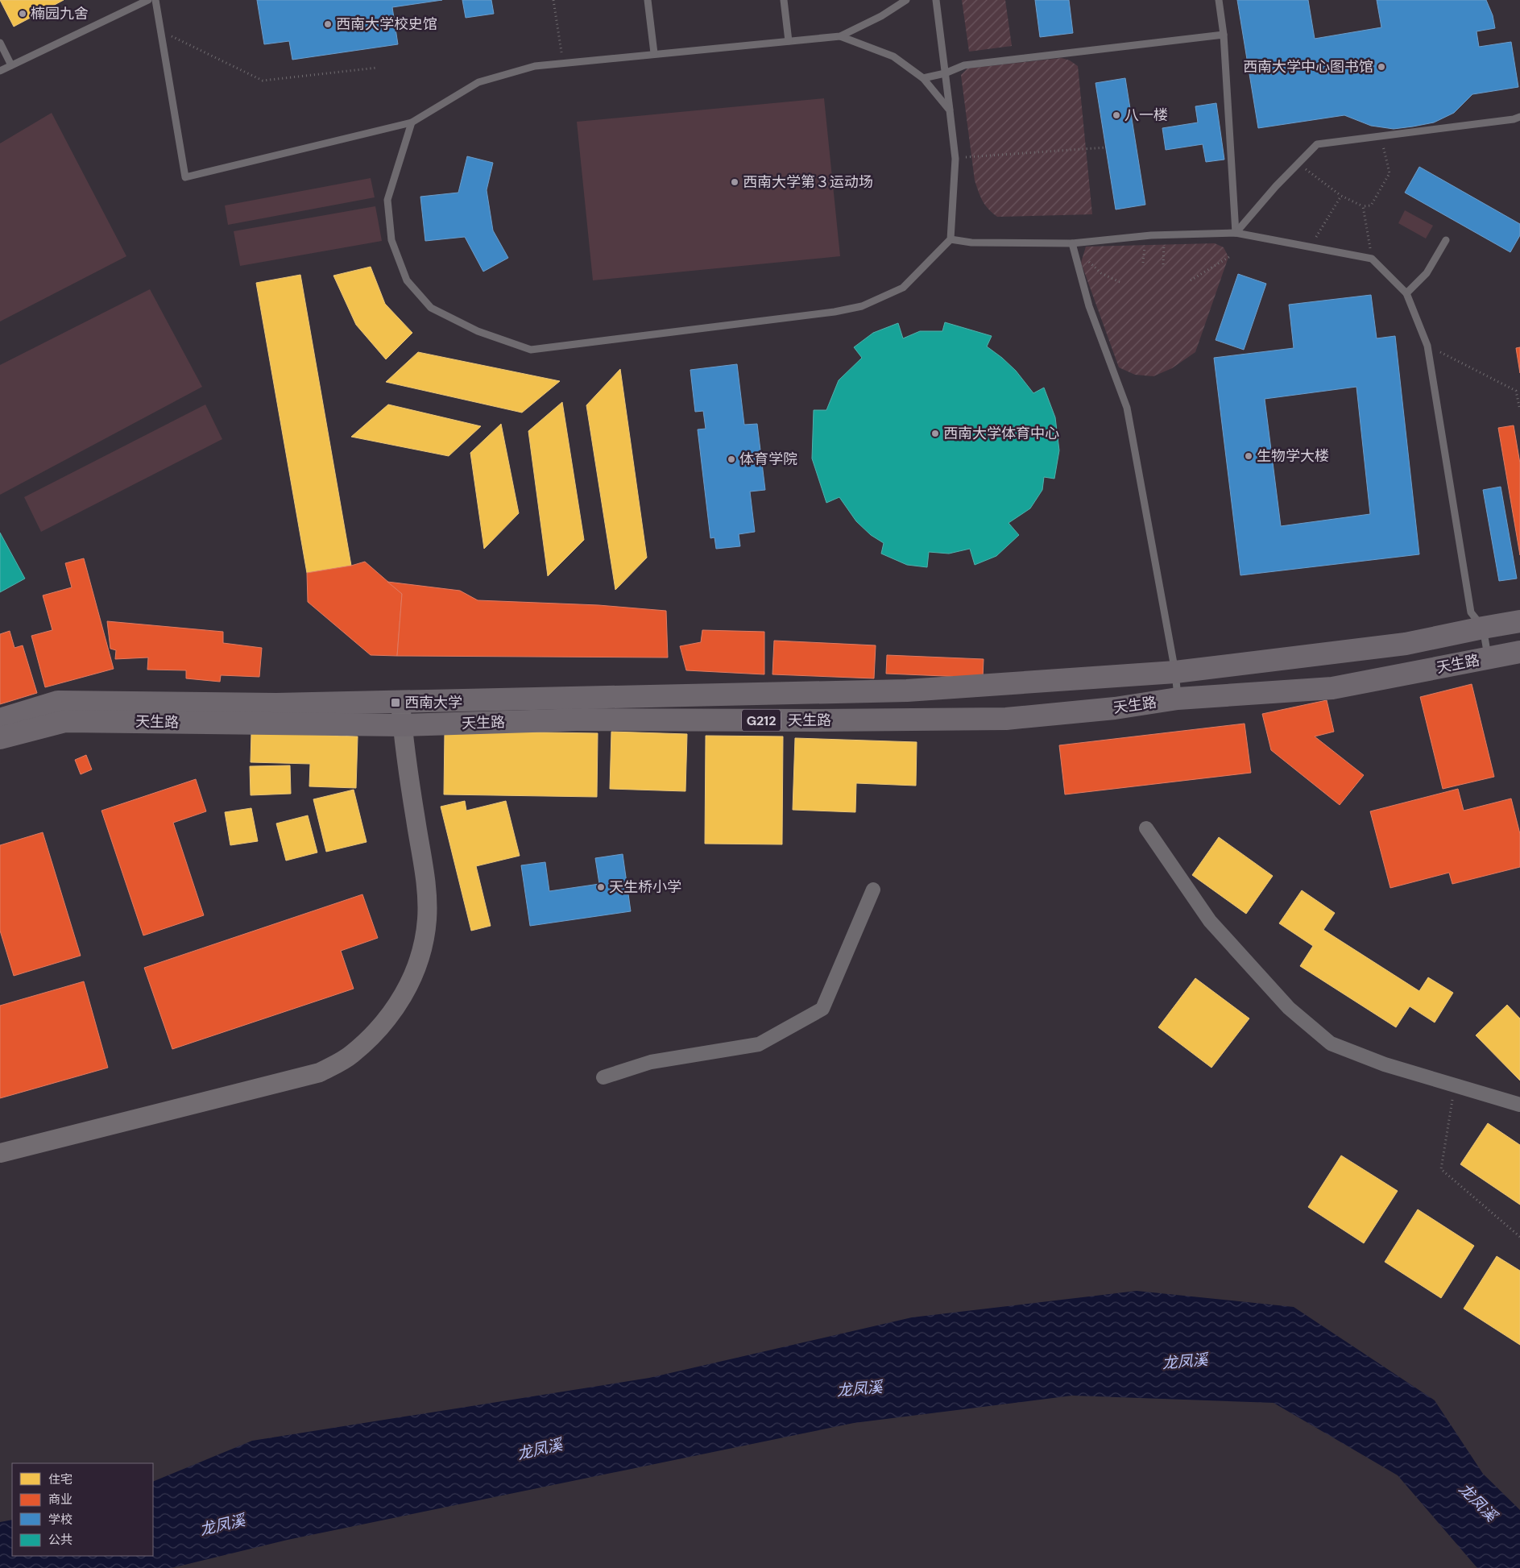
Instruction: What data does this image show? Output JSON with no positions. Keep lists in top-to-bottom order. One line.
{"streets":{"highway":["天生路","G212"]},"water":["龙凤溪"],"places":{"other":["楠园九舍","西南大学校史馆","西南大学中心图书馆","八一楼","西南大学第３运动场","西南大学体育中心","生物学大楼","体育学院","天生桥小学"],"transit":["西南大学"]},"legend":["住宅","商业","学校","公共"]}
